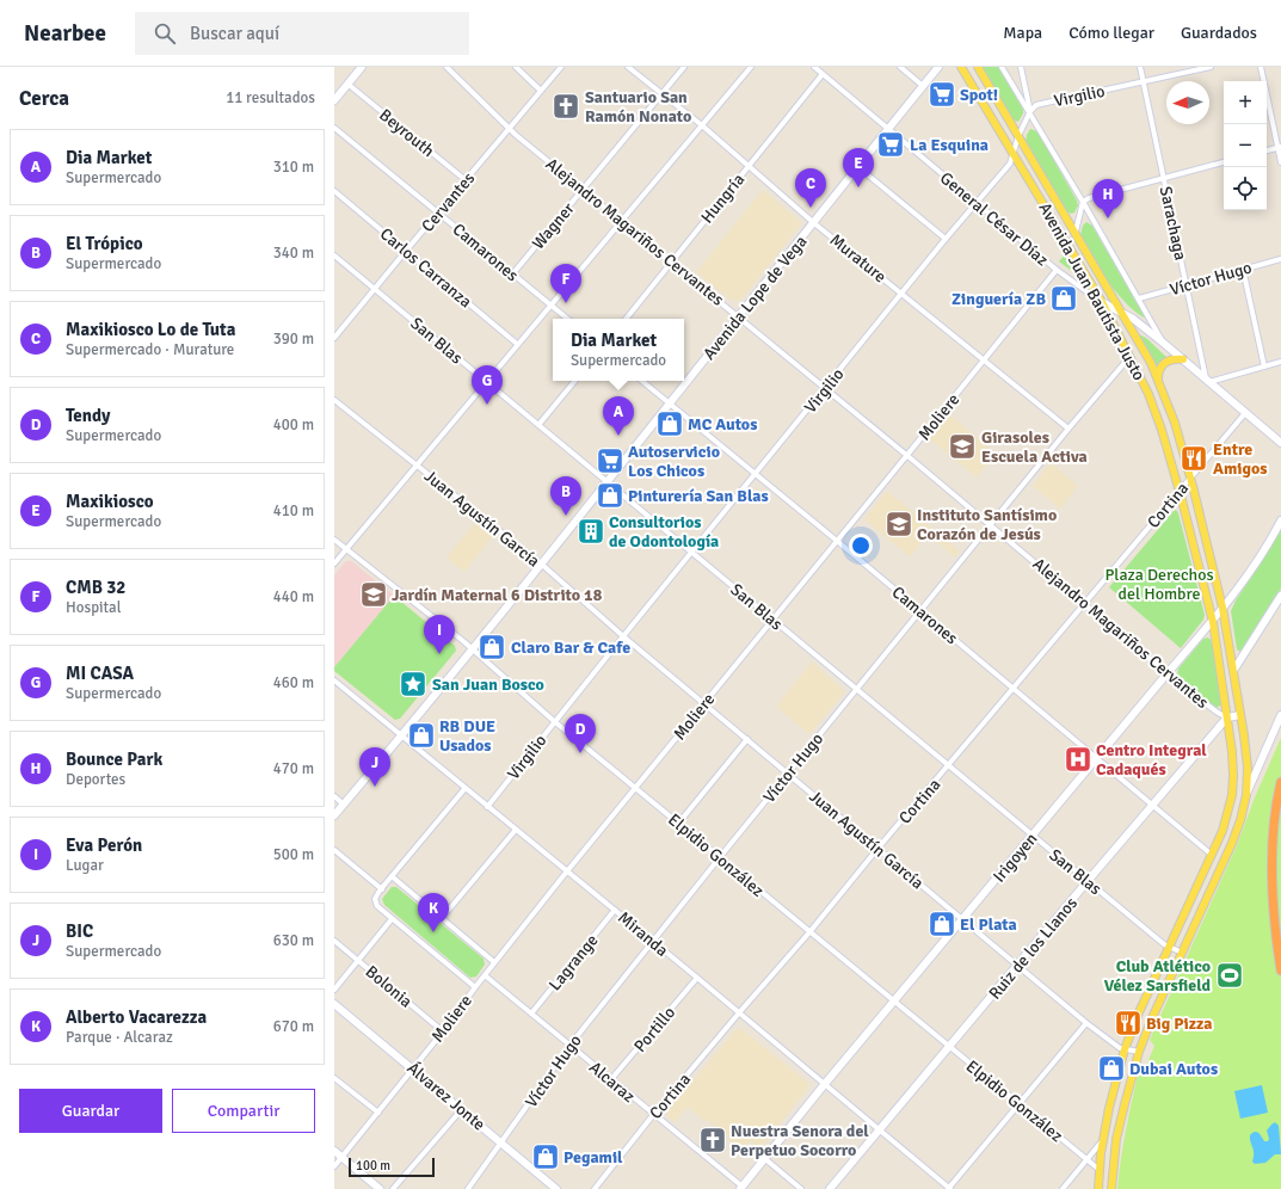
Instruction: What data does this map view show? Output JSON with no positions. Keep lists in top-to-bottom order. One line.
{"streets":{"main road":["Avenida Juan Bautista Justo"],"street":["Virgilio","Beyrouth","Hungría","Cervantes","General César Díaz","Sarachaga","Wagner","Alejandro Magariños Cervantes","Camarones","Murature","Carlos Carranza","Víctor Hugo","Avenida Lope de Vega","San Blas","Moliere","Cortina","Juan Agustín García","Elpidio González","Irigoyen","Miranda","Ruiz de los Llanos","Lagrange","Bolonia","Portillo","Alcaraz","Álvarez Jonte"]},"crossings":[["Virgilio","General César Díaz"],["Virgilio","Sarachaga"],["Virgilio","Alejandro Magariños Cervantes"],["Virgilio","Camarones"],["Virgilio","Murature"],["Virgilio","Avenida Juan Bautista Justo"],["Virgilio","San Blas"],["Virgilio","Juan Agustín García"],["Virgilio","Elpidio González"],["Virgilio","Miranda"],["Beyrouth","Cervantes"],["Hungría","General César Díaz"],["Hungría","Alejandro Magariños Cervantes"],["Hungría","Murature"],["Cervantes","Alejandro Magariños Cervantes"],["Cervantes","Camarones"],["Cervantes","Carlos Carranza"],["Cervantes","San Blas"],["General César Díaz","Sarachaga"],["General César Díaz","Avenida Juan Bautista Justo"],["General César Díaz","Avenida Lope de Vega"],["General César Díaz","Moliere"],["General César Díaz","Cortina"],["Sarachaga","Víctor Hugo"],["Wagner","Alejandro Magariños Cervantes"],["Wagner","Camarones"],["Wagner","Murature"],["Alejandro Magariños Cervantes","Víctor Hugo"],["Alejandro Magariños Cervantes","Avenida Juan Bautista Justo"],["Alejandro Magariños Cervantes","Avenida Lope de Vega"],["Alejandro Magariños Cervantes","Moliere"],["Alejandro Magariños Cervantes","Cortina"],["Alejandro Magariños Cervantes","Irigoyen"],["Alejandro Magariños Cervantes","Ruiz de los Llanos"],["Camarones","Víctor Hugo"],["Camarones","Avenida Juan Bautista Justo"],["Camarones","Avenida Lope de Vega"],["Camarones","Moliere"],["Camarones","Cortina"],["Camarones","Irigoyen"],["Camarones","Ruiz de los Llanos"],["Murature","Víctor Hugo"],["Murature","Avenida Lope de Vega"],["Murature","Moliere"],["Víctor Hugo","Avenida Juan Bautista Justo"],["Víctor Hugo","San Blas"],["Víctor Hugo","Juan Agustín García"],["Víctor Hugo","Elpidio González"],["Víctor Hugo","Miranda"],["Víctor Hugo","Alcaraz"],["Víctor Hugo","Álvarez Jonte"],["Avenida Juan Bautista Justo","San Blas"],["Avenida Juan Bautista Justo","Cortina"],["Avenida Juan Bautista Justo","Juan Agustín García"],["Avenida Juan Bautista Justo","Elpidio González"],["Avenida Juan Bautista Justo","Irigoyen"],["Avenida Juan Bautista Justo","Ruiz de los Llanos"],["Avenida Lope de Vega","San Blas"],["Avenida Lope de Vega","Juan Agustín García"],["Avenida Lope de Vega","Elpidio González"],["Avenida Lope de Vega","Miranda"],["San Blas","Moliere"],["San Blas","Cortina"],["San Blas","Irigoyen"],["San Blas","Ruiz de los Llanos"],["Moliere","Juan Agustín García"],["Moliere","Elpidio González"],["Moliere","Miranda"],["Moliere","Bolonia"],["Moliere","Alcaraz"],["Moliere","Álvarez Jonte"],["Cortina","Juan Agustín García"],["Cortina","Elpidio González"],["Cortina","Miranda"],["Cortina","Alcaraz"],["Juan Agustín García","Irigoyen"],["Juan Agustín García","Ruiz de los Llanos"],["Elpidio González","Irigoyen"],["Elpidio González","Ruiz de los Llanos"],["Irigoyen","Miranda"],["Irigoyen","Alcaraz"],["Miranda","Ruiz de los Llanos"],["Miranda","Lagrange"],["Miranda","Portillo"],["Lagrange","Alcaraz"],["Portillo","Alcaraz"]],"parks":["Plaza Derechos del Hombre"],"places":{"supermarket":["Spot!","La Esquina","Autoservicio Los Chicos"],"church":["Santuario San Ramón Nonato","Nuestra Senora del Perpetuo Socorro"],"shop":["Zinguería ZB","MC Autos","Pinturería San Blas","Claro Bar & Cafe","RB DUE Usados","El Plata","Dubai Autos","Pegamil"],"school or university":["Girasoles Escuela Activa","Instituto Santísimo Corazón de Jesús","Jardín Maternal 6 Distrito 18"],"restaurant":["Entre Amigos","Big Pizza"],"building":["Consultorios de Odontología"],"place":["San Juan Bosco"],"hospital":["Centro Integral Cadaqués"],"sports":["Club Atlético Vélez Sarsfield"]},"scale_bar":"100 m","north":"left","page":{"header":"Nearbee","search":"Buscar aquí","nav":["Mapa","Cómo llegar","Guardados"],"heading":["Cerca","11 resultados"],"map_buttons":["+","−"],"list":[{"mark":"A","name":"Dia Market","note":"Supermercado","value":"310 m"},{"mark":"B","name":"El Trópico","note":"Supermercado","value":"340 m"},{"mark":"C","name":"Maxikiosco Lo de Tuta","note":"Supermercado · Murature","value":"390 m"},{"mark":"D","name":"Tendy","note":"Supermercado","value":"400 m"},{"mark":"E","name":"Maxikiosco","note":"Supermercado","value":"410 m"},{"mark":"F","name":"CMB 32","note":"Hospital","value":"440 m"},{"mark":"G","name":"MI CASA","note":"Supermercado","value":"460 m"},{"mark":"H","name":"Bounce Park","note":"Deportes","value":"470 m"},{"mark":"I","name":"Eva Perón","note":"Lugar","value":"500 m"},{"mark":"J","name":"BIC","note":"Supermercado","value":"630 m"},{"mark":"K","name":"Alberto Vacarezza","note":"Parque · Alcaraz","value":"670 m"}],"pins":["E","C","H","F","G","A","B","I","D","J","K"],"popup":["Dia Market","Supermercado"],"buttons":["Guardar","Compartir"],"scale":"100 m"}}
